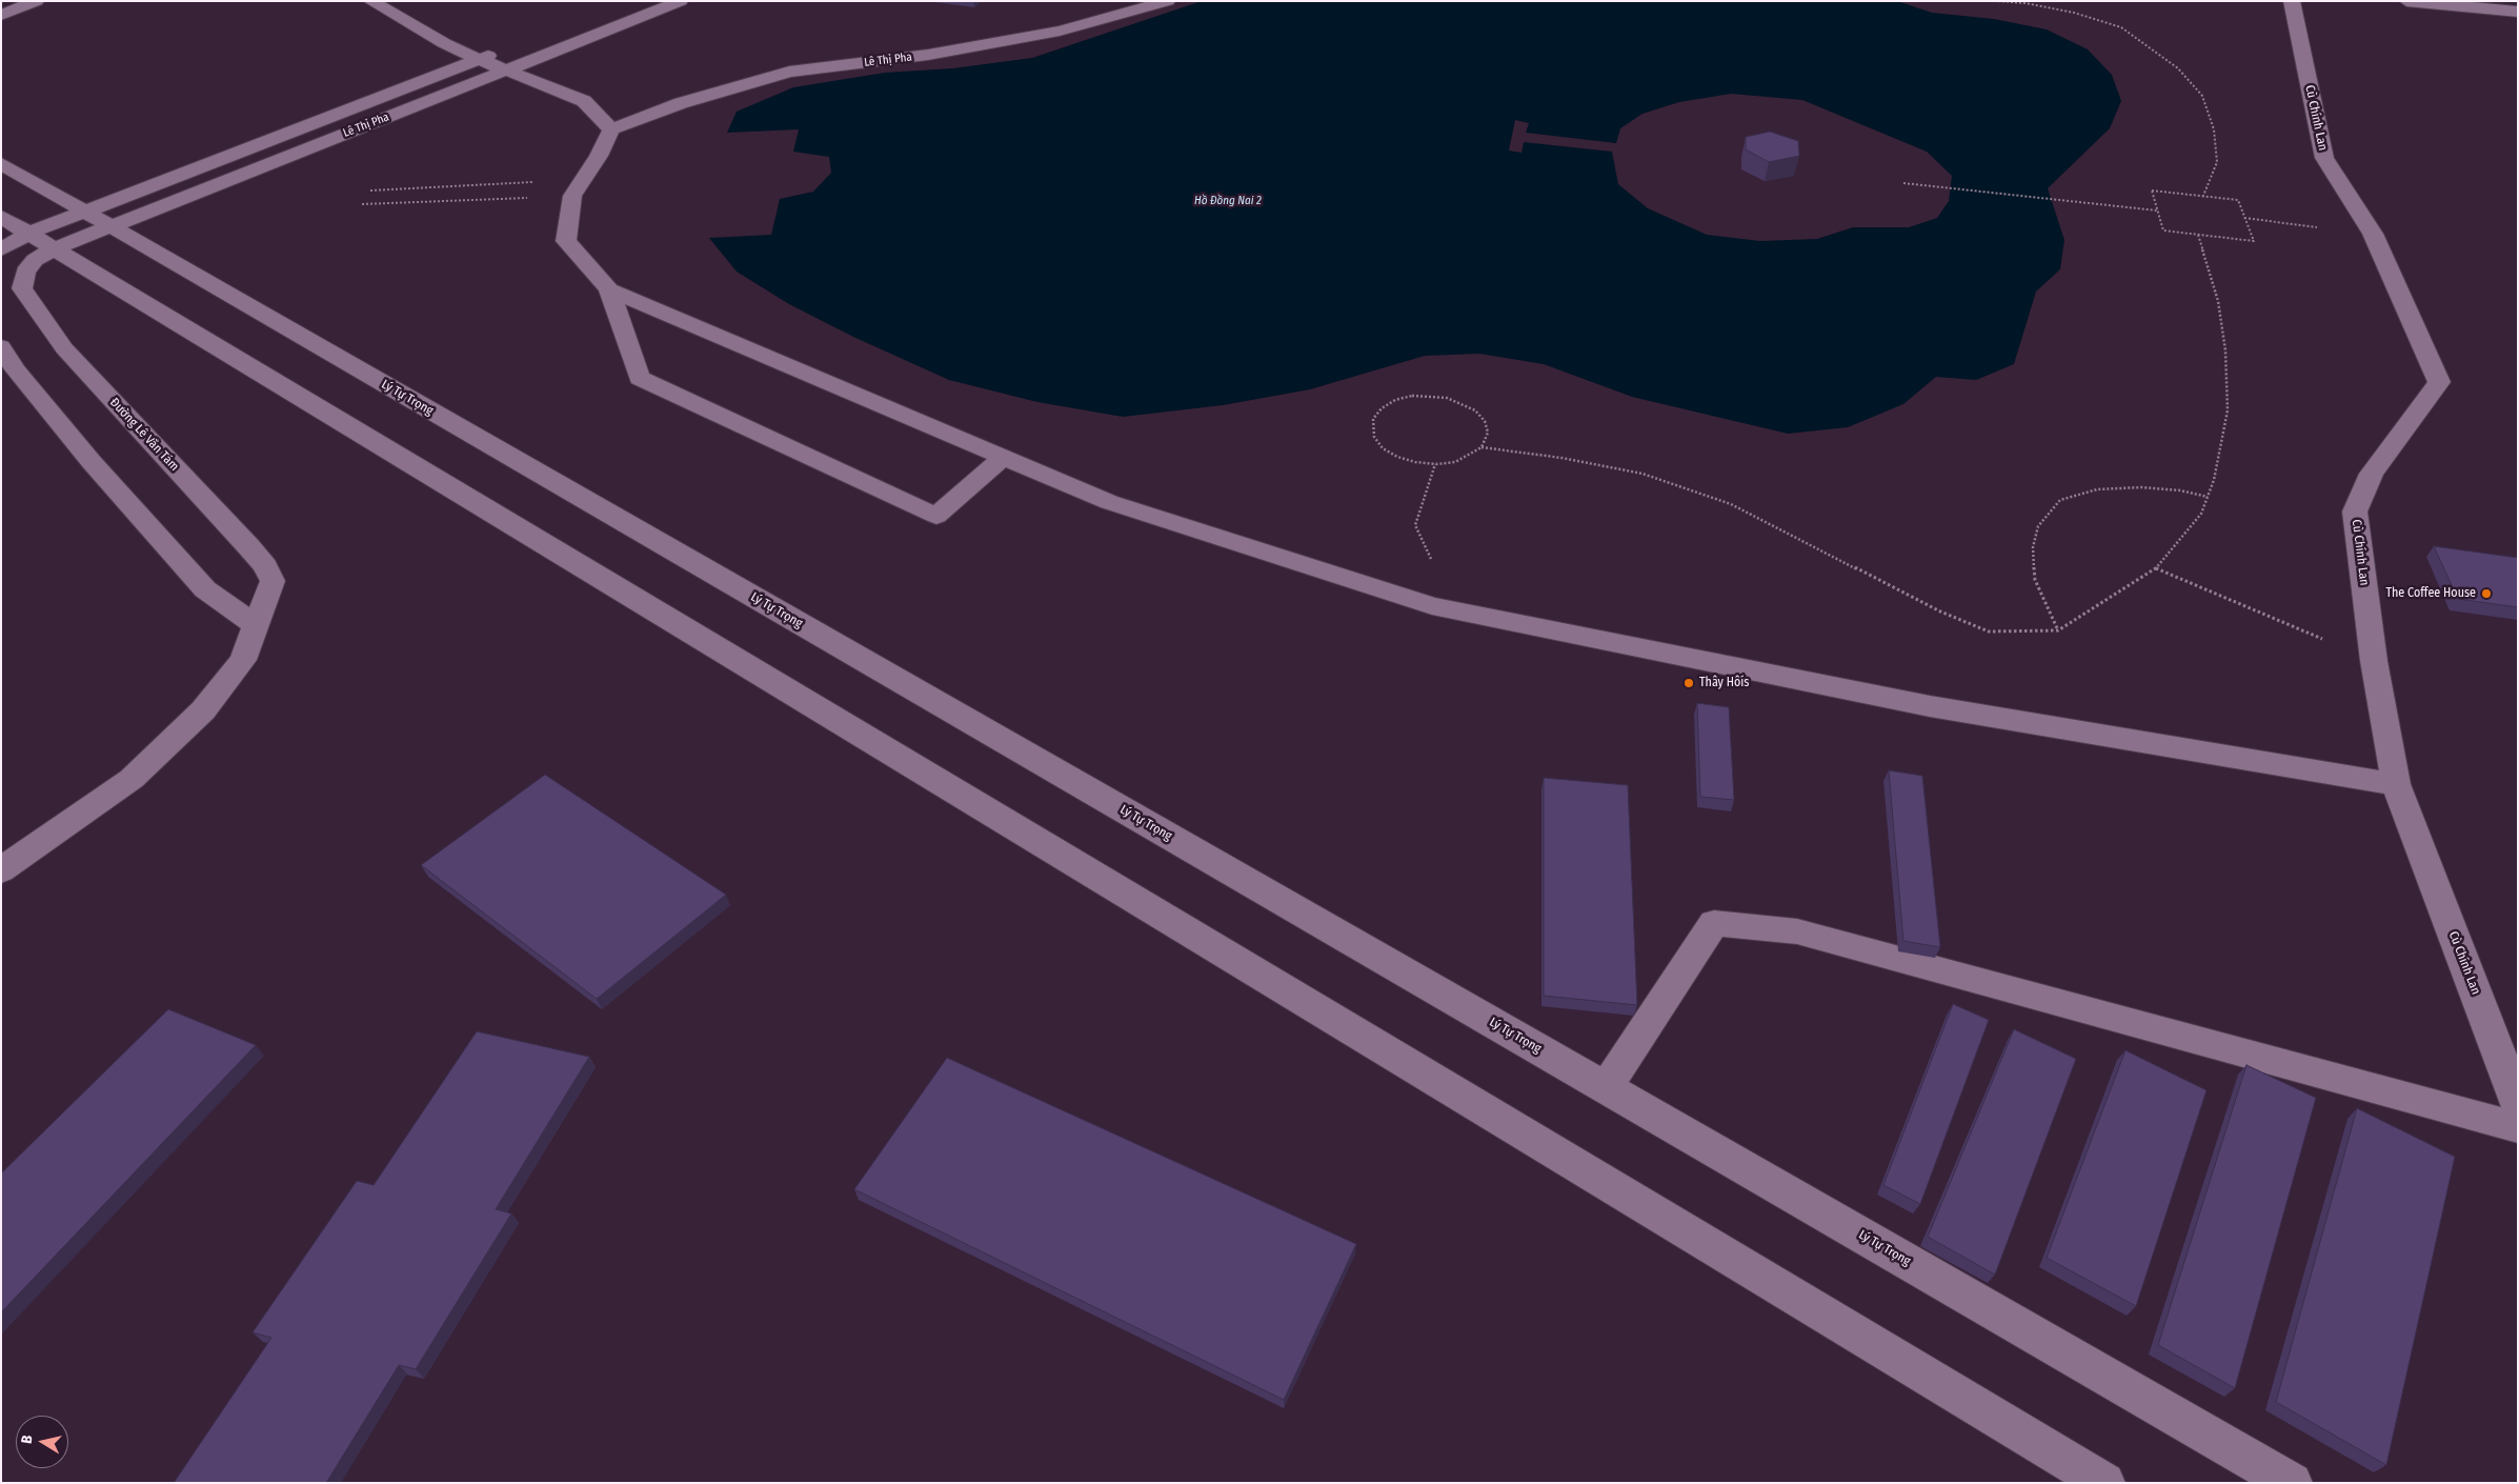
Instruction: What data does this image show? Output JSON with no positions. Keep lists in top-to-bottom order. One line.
{"streets":{"street":["Lê Thị Pha","Cù Chính Lan","Lý Tự Trọng","Đường Lê Văn Tám"]},"crossings":[["Lê Thị Pha","Lý Tự Trọng"],["Lê Thị Pha","Đường Lê Văn Tám"]],"water":["Hồ Đồng Nai 2"],"places":["The Coffee House","Thây Hôís"],"north":"left"}
